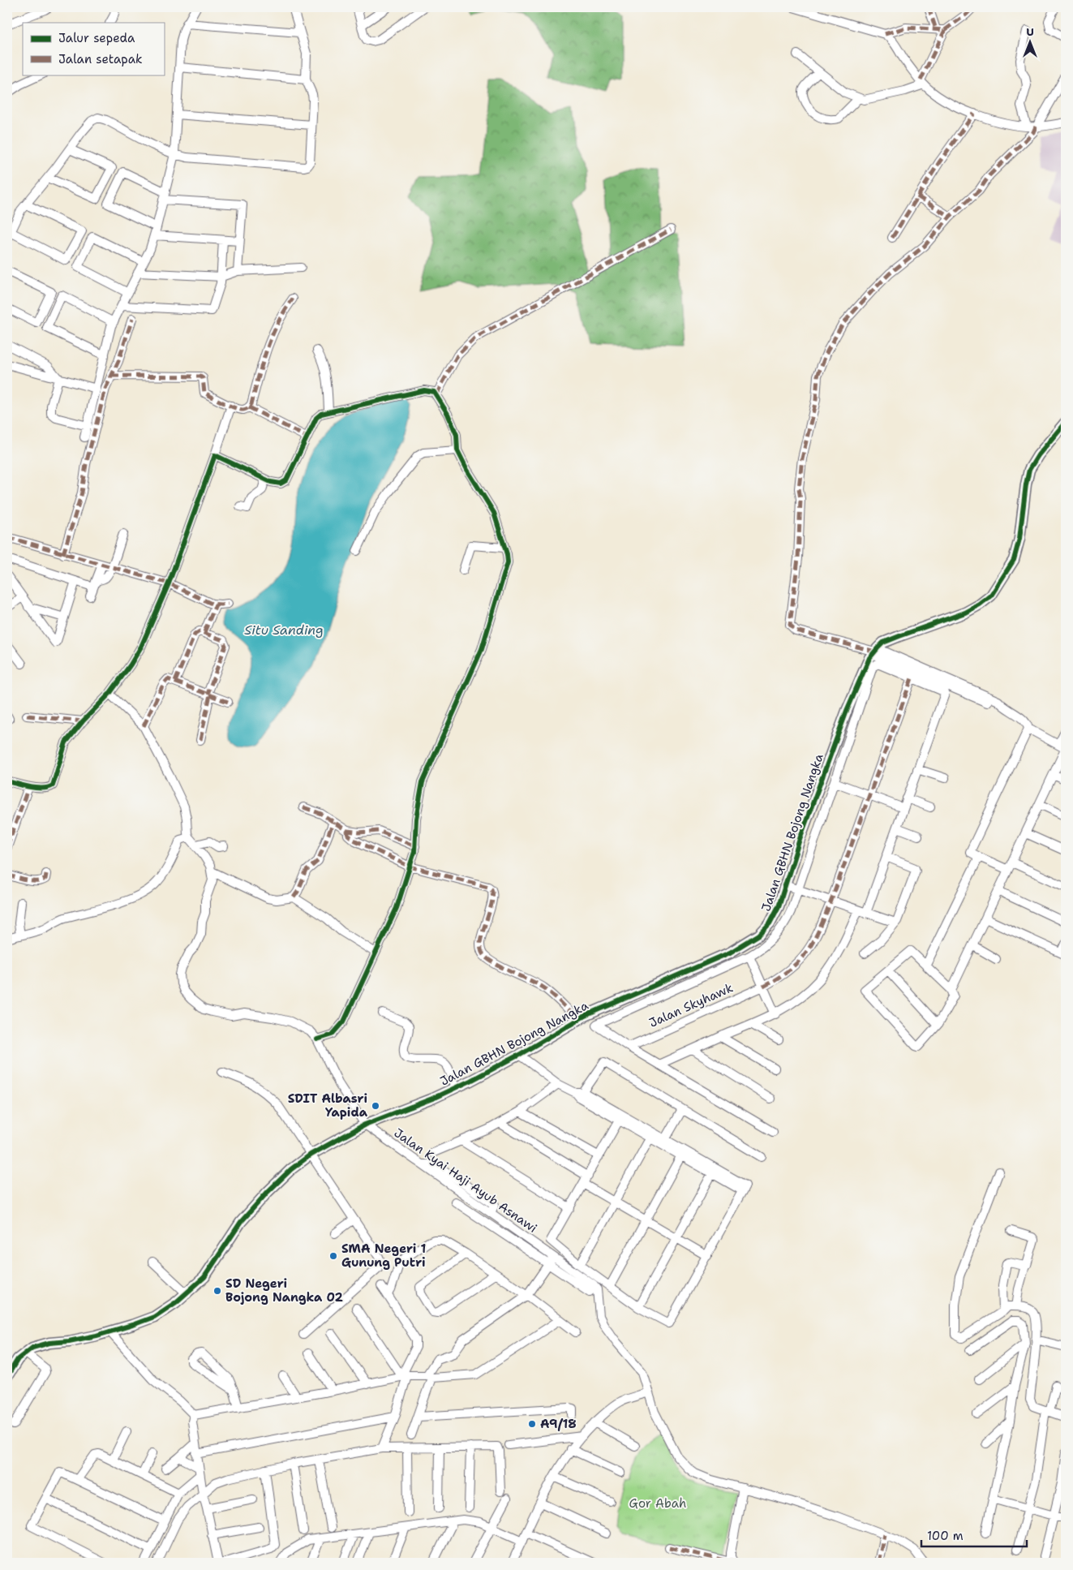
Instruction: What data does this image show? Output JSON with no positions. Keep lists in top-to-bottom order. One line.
{"streets":{"street":["Jalan GBHN Bojong Nangka","Jalan Skyhawk","Jalan Kyai Haji Ayub Asnawi"]},"crossings":[["Jalan GBHN Bojong Nangka","Jalan Kyai Haji Ayub Asnawi"]],"water":["Situ Sanding"],"parks":["Gor Abah"],"places":["SDIT Albasri Yapida","SMA Negeri 1 Gunung Putri","SD Negeri Bojong Nangka 02","A9/18"],"legend":["Jalur sepeda","Jalan setapak"],"scale_bar":"100 m","north":"top"}
